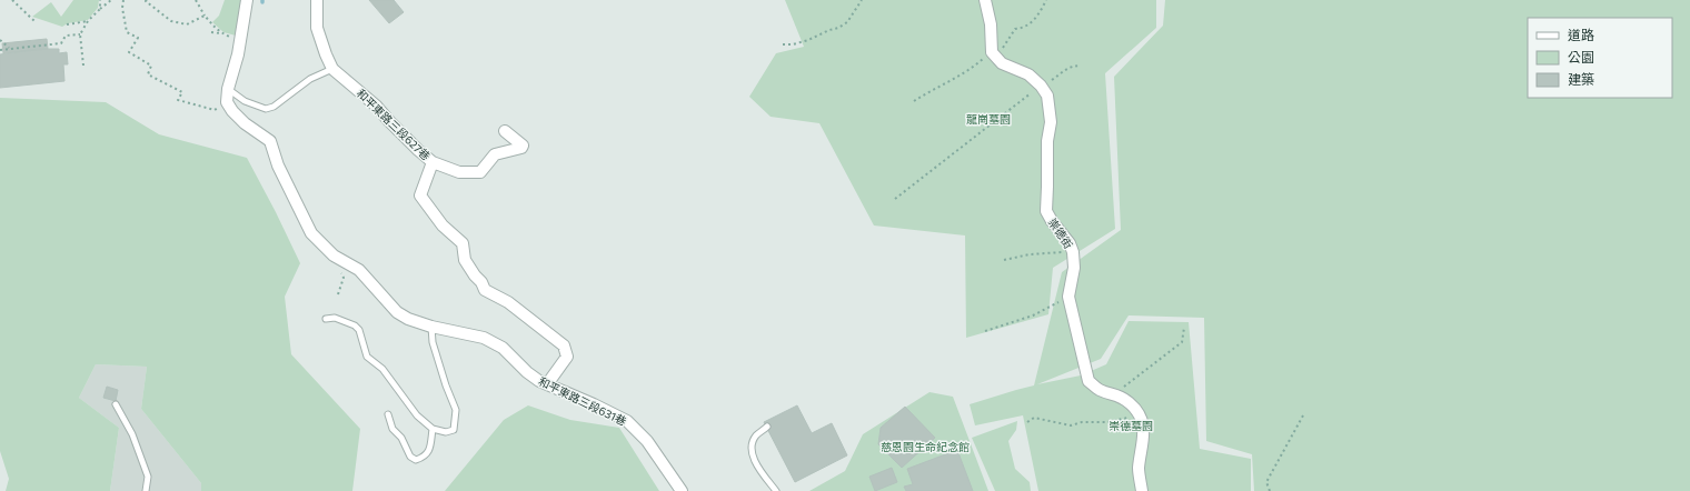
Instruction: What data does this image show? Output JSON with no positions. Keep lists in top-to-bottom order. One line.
{"streets":{"street":["和平東路三段627巷","崇德街","和平東路三段631巷"]},"parks":["龍崗墓園","崇德墓園","慈恩園生命紀念館"],"legend":["道路","公園","建築"]}
